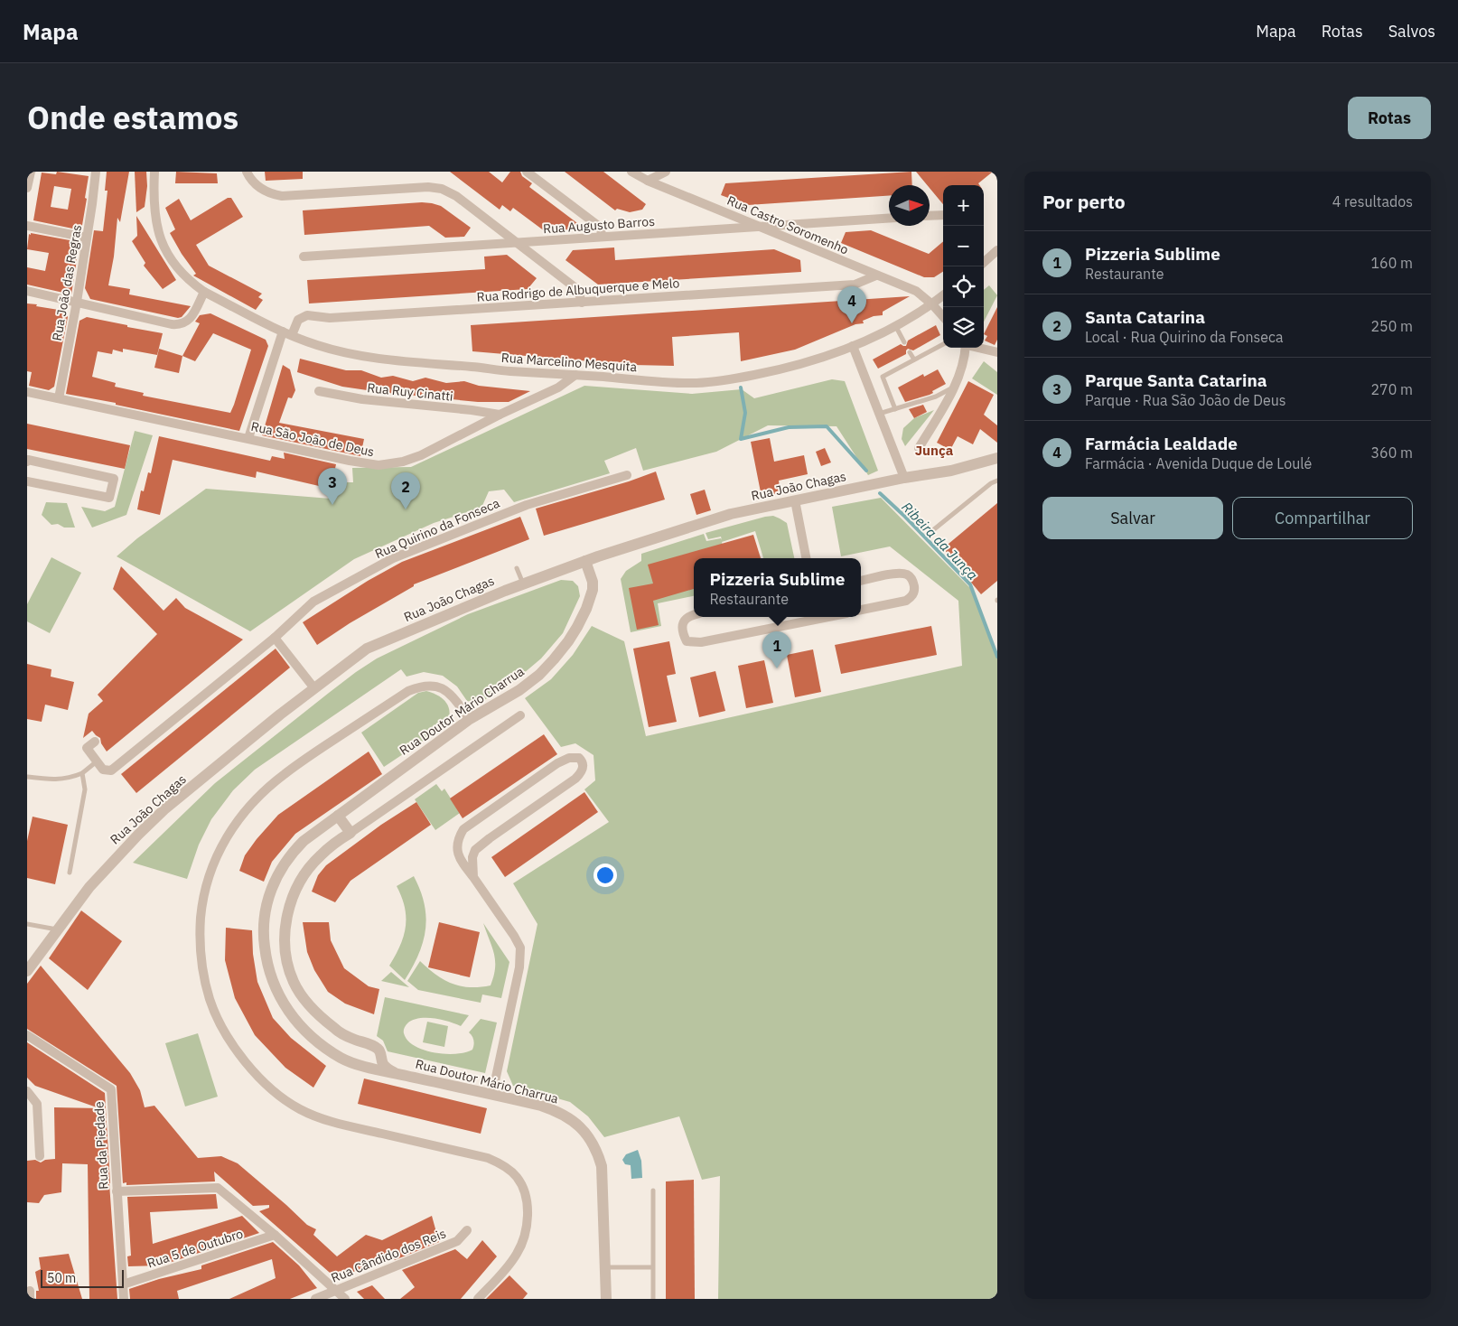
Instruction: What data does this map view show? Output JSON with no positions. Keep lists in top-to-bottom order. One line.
{"streets":{"street":["Rua Augusto Barros","Rua Castro Soromenho","Rua João das Regras","Rua Rodrigo de Albuquerque e Melo","Rua Marcelino Mesquita","Rua Ruy Cinatti","Rua São João de Deus","Rua João Chagas","Rua Quirino da Fonseca","Rua Doutor Mário Charrua","Rua da Piedade","Rua 5 de Outubro","Rua Cândido dos Reis"]},"crossings":[["Rua Augusto Barros","Rua Castro Soromenho"],["Rua Castro Soromenho","Rua Rodrigo de Albuquerque e Melo"],["Rua Castro Soromenho","Rua Marcelino Mesquita"],["Rua João das Regras","Rua São João de Deus"],["Rua Rodrigo de Albuquerque e Melo","Rua Marcelino Mesquita"],["Rua Rodrigo de Albuquerque e Melo","Rua São João de Deus"],["Rua Marcelino Mesquita","Rua São João de Deus"],["Rua Ruy Cinatti","Rua São João de Deus"],["Rua João Chagas","Rua Doutor Mário Charrua"],["Rua da Piedade","Rua 5 de Outubro"]],"districts":["Junça"],"water":["Ribeira da Junça"],"scale_bar":"50 m","north":"right","page":{"header":"Mapa","nav":["Mapa","Rotas","Salvos"],"title":"Onde estamos","buttons":["Rotas",["Salvar","Compartilhar"]],"heading":["Por perto","4 resultados"],"map_buttons":["+","−"],"list":[{"mark":"1","name":"Pizzeria Sublime","note":"Restaurante","value":"160 m"},{"mark":"2","name":"Santa Catarina","note":"Local · Rua Quirino da Fonseca","value":"250 m"},{"mark":"3","name":"Parque Santa Catarina","note":"Parque · Rua São João de Deus","value":"270 m"},{"mark":"4","name":"Farmácia Lealdade","note":"Farmácia · Avenida Duque de Loulé","value":"360 m"}],"pins":["4","3","2","1"],"popup":["Pizzeria Sublime","Restaurante"],"scale":"50 m"}}
